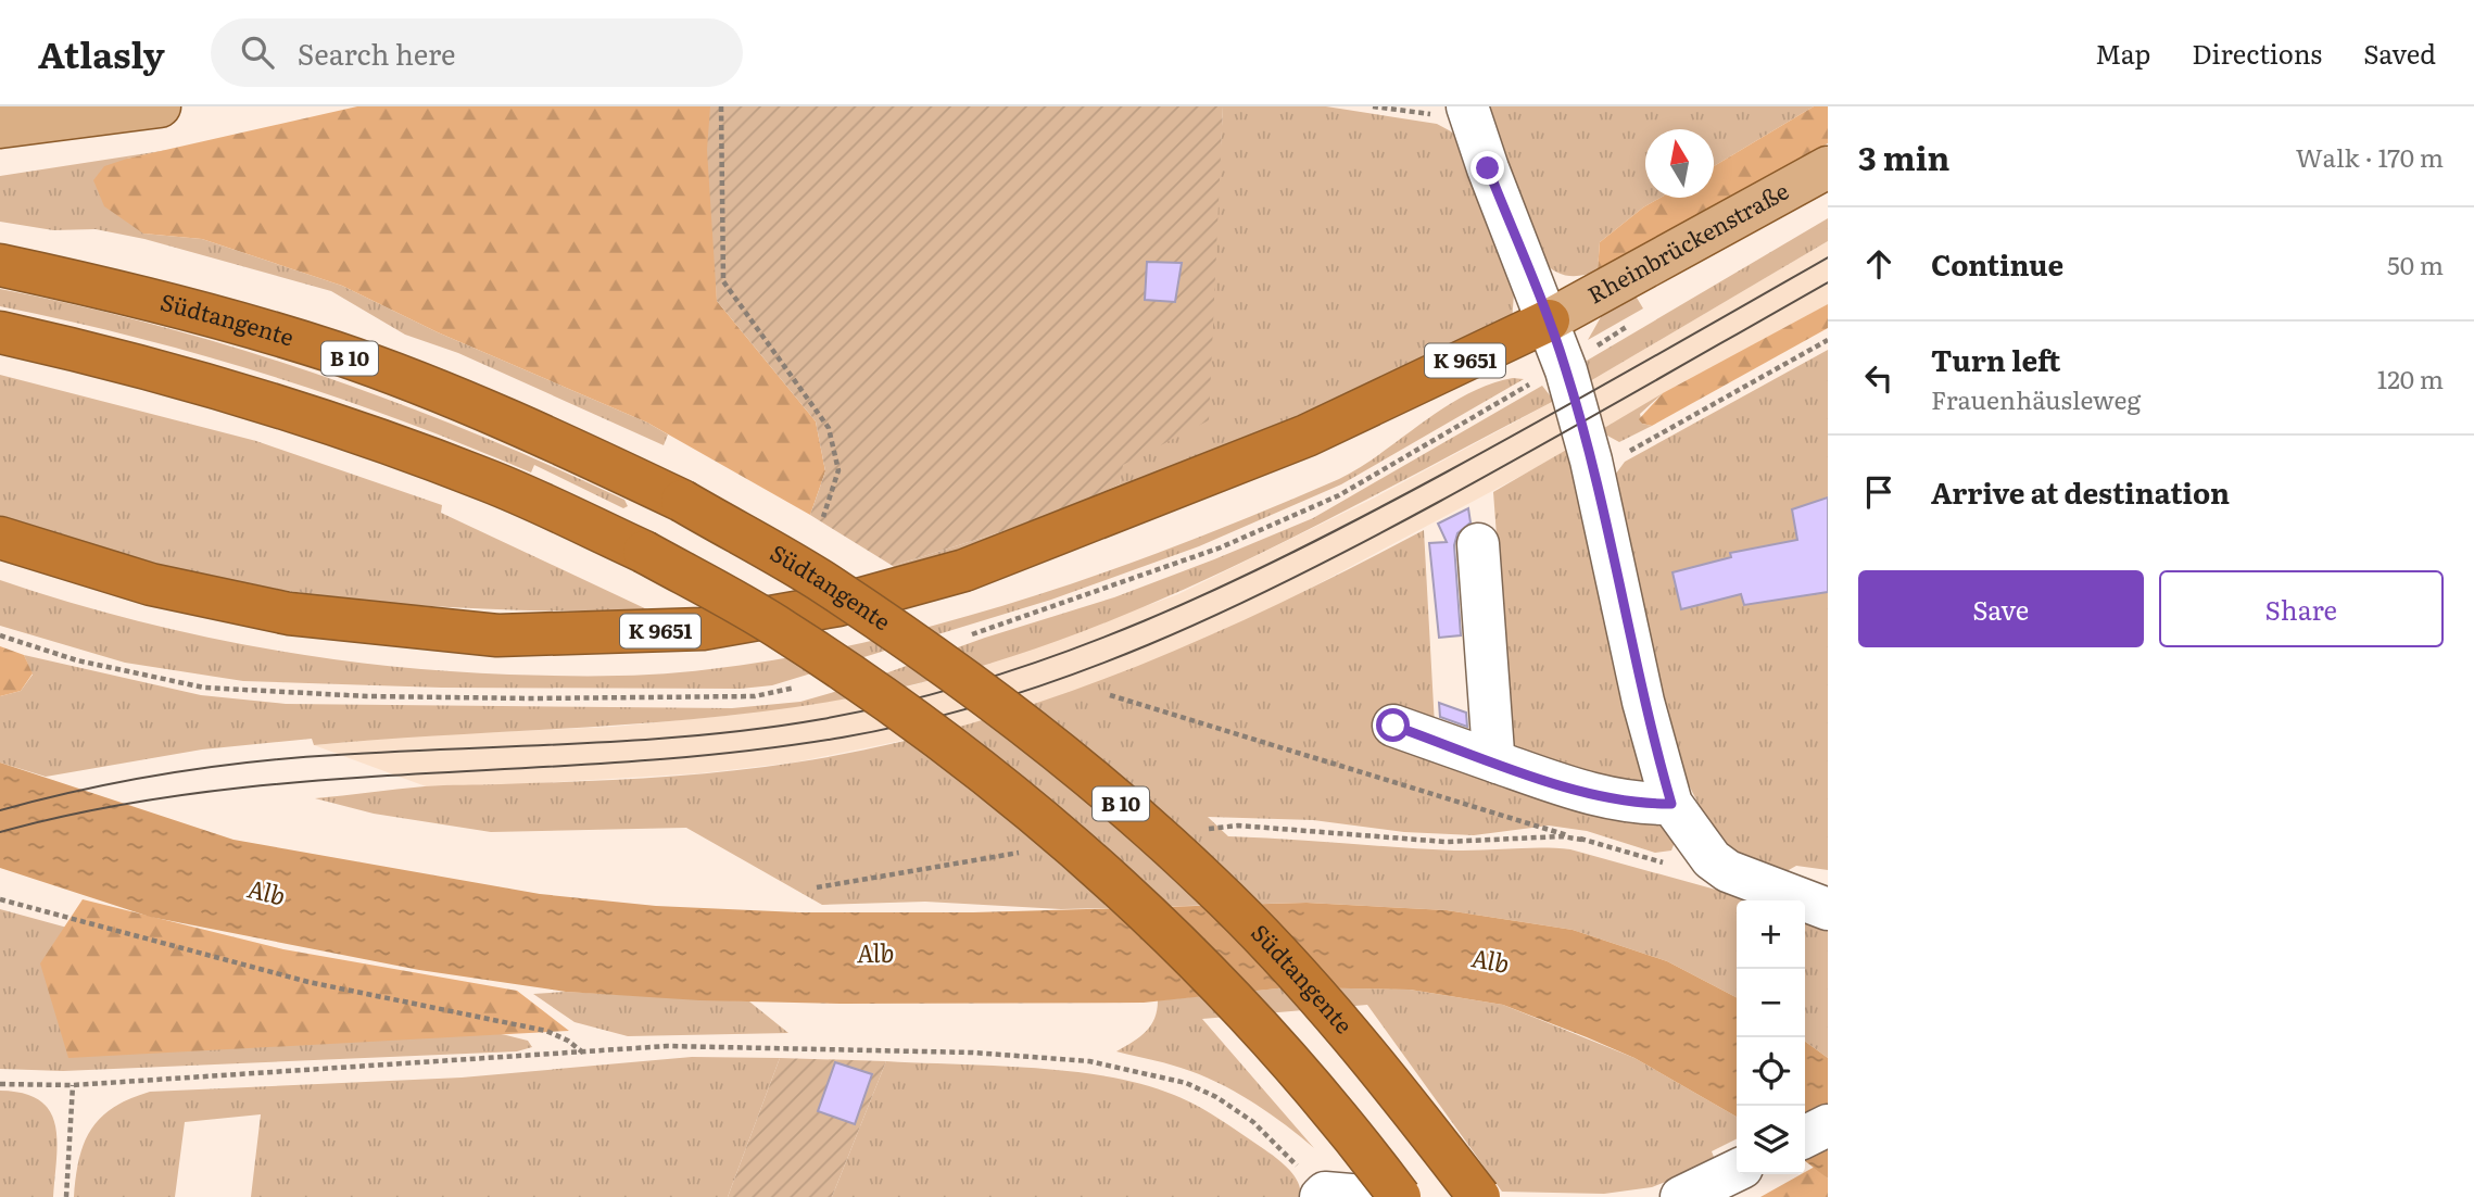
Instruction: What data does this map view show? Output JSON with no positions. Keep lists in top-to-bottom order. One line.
{"streets":{"highway":["Südtangente","B 10","K 9651"],"main road":["Rheinbrückenstraße"]},"crossings":[["Rheinbrückenstraße","K 9651"]],"water":["Alb"],"north":"top","page":{"header":"Atlasly","search":"Search here","nav":["Map","Directions","Saved"],"heading":["3 min","Walk · 170 m"],"list":[["Continue","50 m"],["Turn left","Frauenhäusleweg","120 m"],"Arrive at destination"],"buttons":["Save","Share"],"map_buttons":["+","−"]}}
